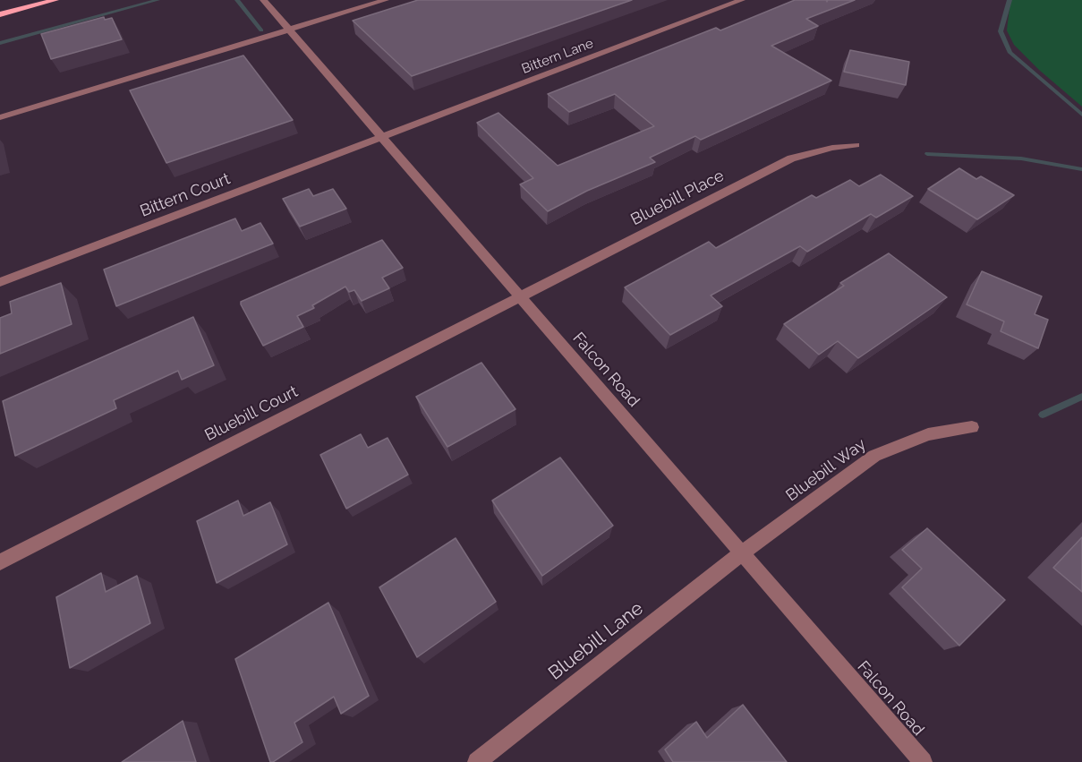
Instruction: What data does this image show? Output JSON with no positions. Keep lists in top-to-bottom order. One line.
{"streets":{"street":["Bittern Lane","Bittern Court","Bluebill Place","Falcon Road","Bluebill Court","Bluebill Way","Bluebill Lane"]},"crossings":[["Bittern Lane","Bittern Court"],["Bittern Lane","Falcon Road"],["Bittern Court","Falcon Road"],["Bluebill Place","Falcon Road"],["Bluebill Place","Bluebill Court"],["Falcon Road","Bluebill Court"],["Falcon Road","Bluebill Way"],["Falcon Road","Bluebill Lane"],["Bluebill Way","Bluebill Lane"]]}
